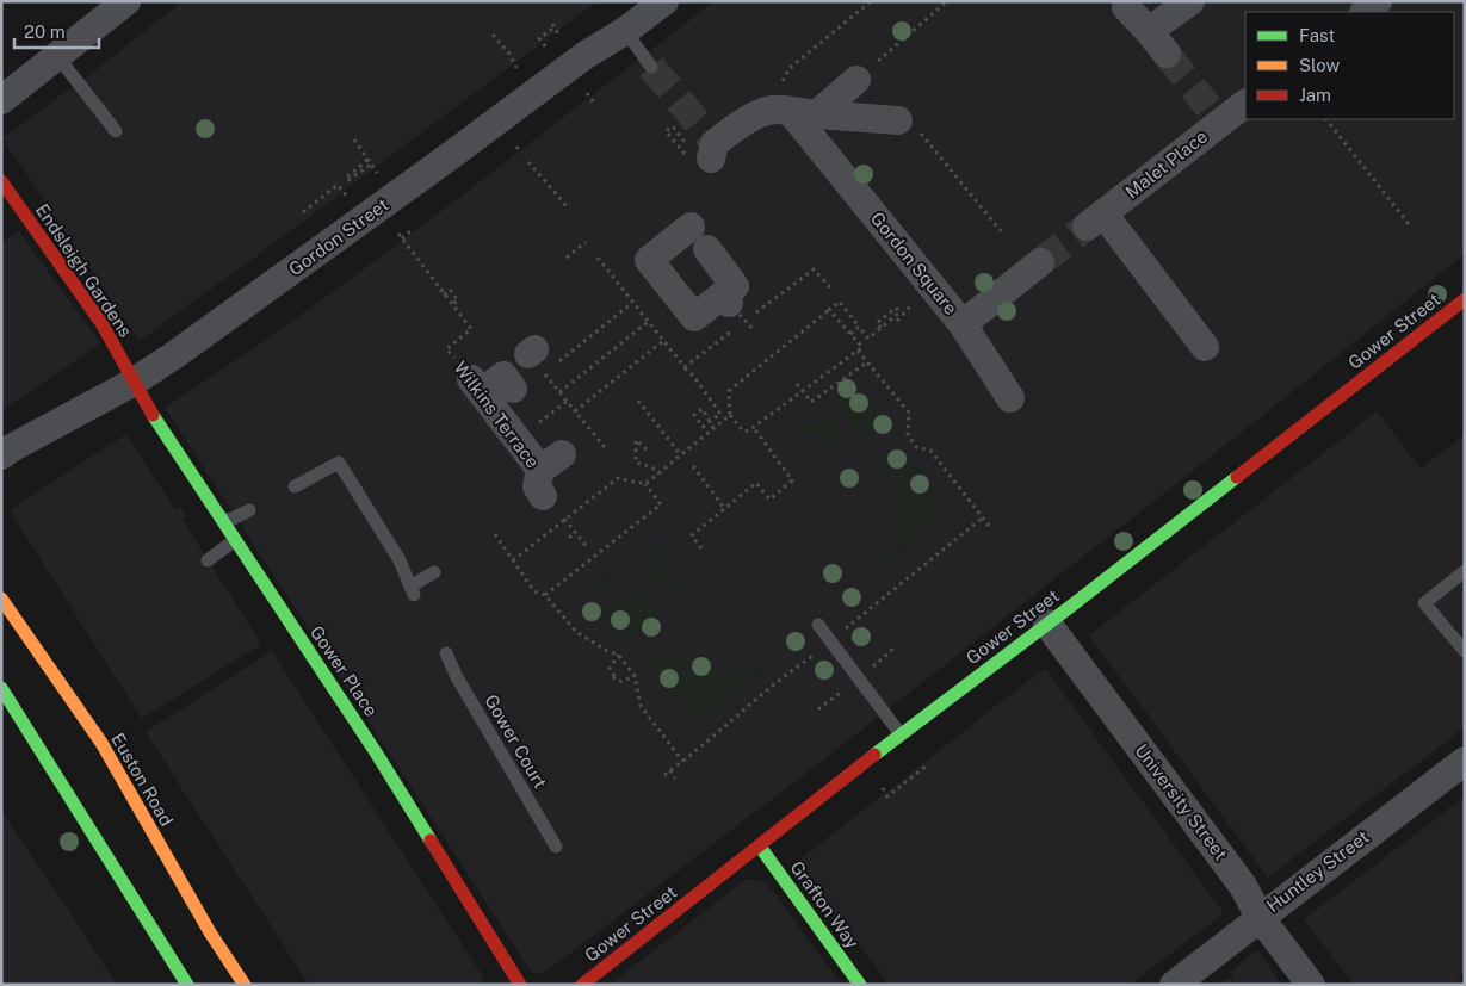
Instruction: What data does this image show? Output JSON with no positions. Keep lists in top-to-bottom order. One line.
{"streets":{"main road":["Endsleigh Gardens","Gower Street","Gower Place","Euston Road","Grafton Way"],"street":["Malet Place","Gordon Street","Gordon Square","Wilkins Terrace","University Street","Huntley Street"],"lane":["Gower Court"]},"crossings":[["Gordon Street","Endsleigh Gardens"],["Gordon Street","Gower Place"],["Endsleigh Gardens","Gower Place"],["Gower Street","University Street"],["Gower Street","Grafton Way"],["University Street","Huntley Street"]],"legend":["Fast","Slow","Jam"],"scale_bar":"20 m"}
